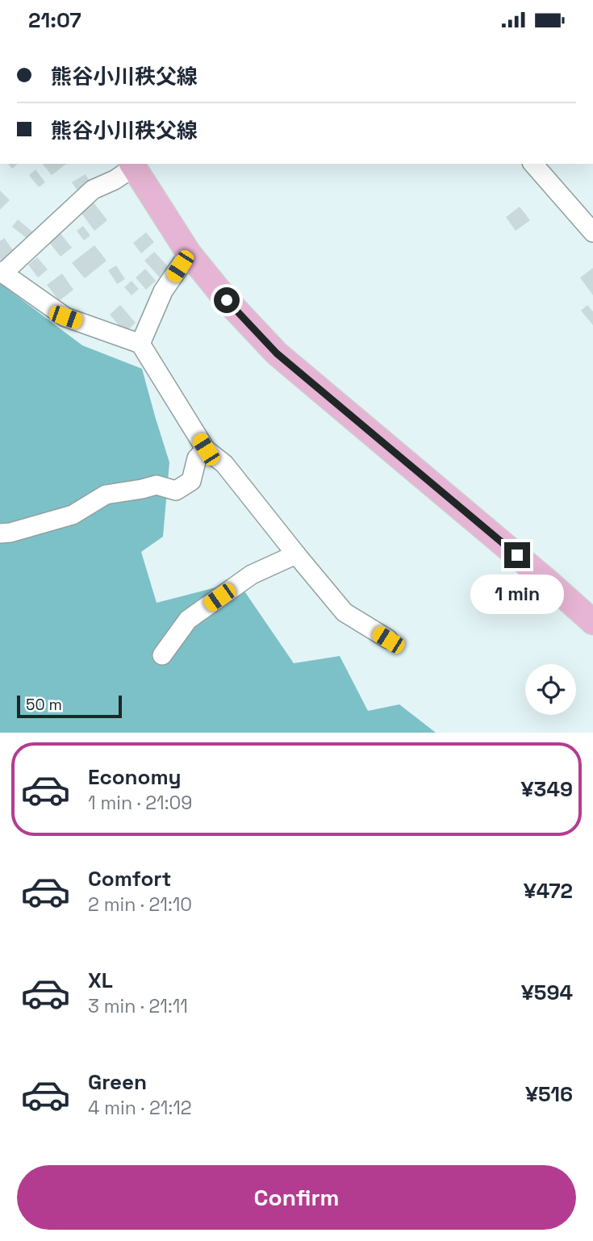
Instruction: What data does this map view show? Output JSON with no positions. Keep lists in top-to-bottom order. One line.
{"scale_bar":"50 m","page":{"status":"21:07","banner":["熊谷小川秩父線","熊谷小川秩父線"],"bubble":"1 min","scale":"50 m","list":[{"name":"Economy","note":"1 min · 21:09","value":"¥349"},{"name":"Comfort","note":"2 min · 21:10","value":"¥472"},{"name":"XL","note":"3 min · 21:11","value":"¥594"},{"name":"Green","note":"4 min · 21:12","value":"¥516"}],"buttons":"Confirm"}}
